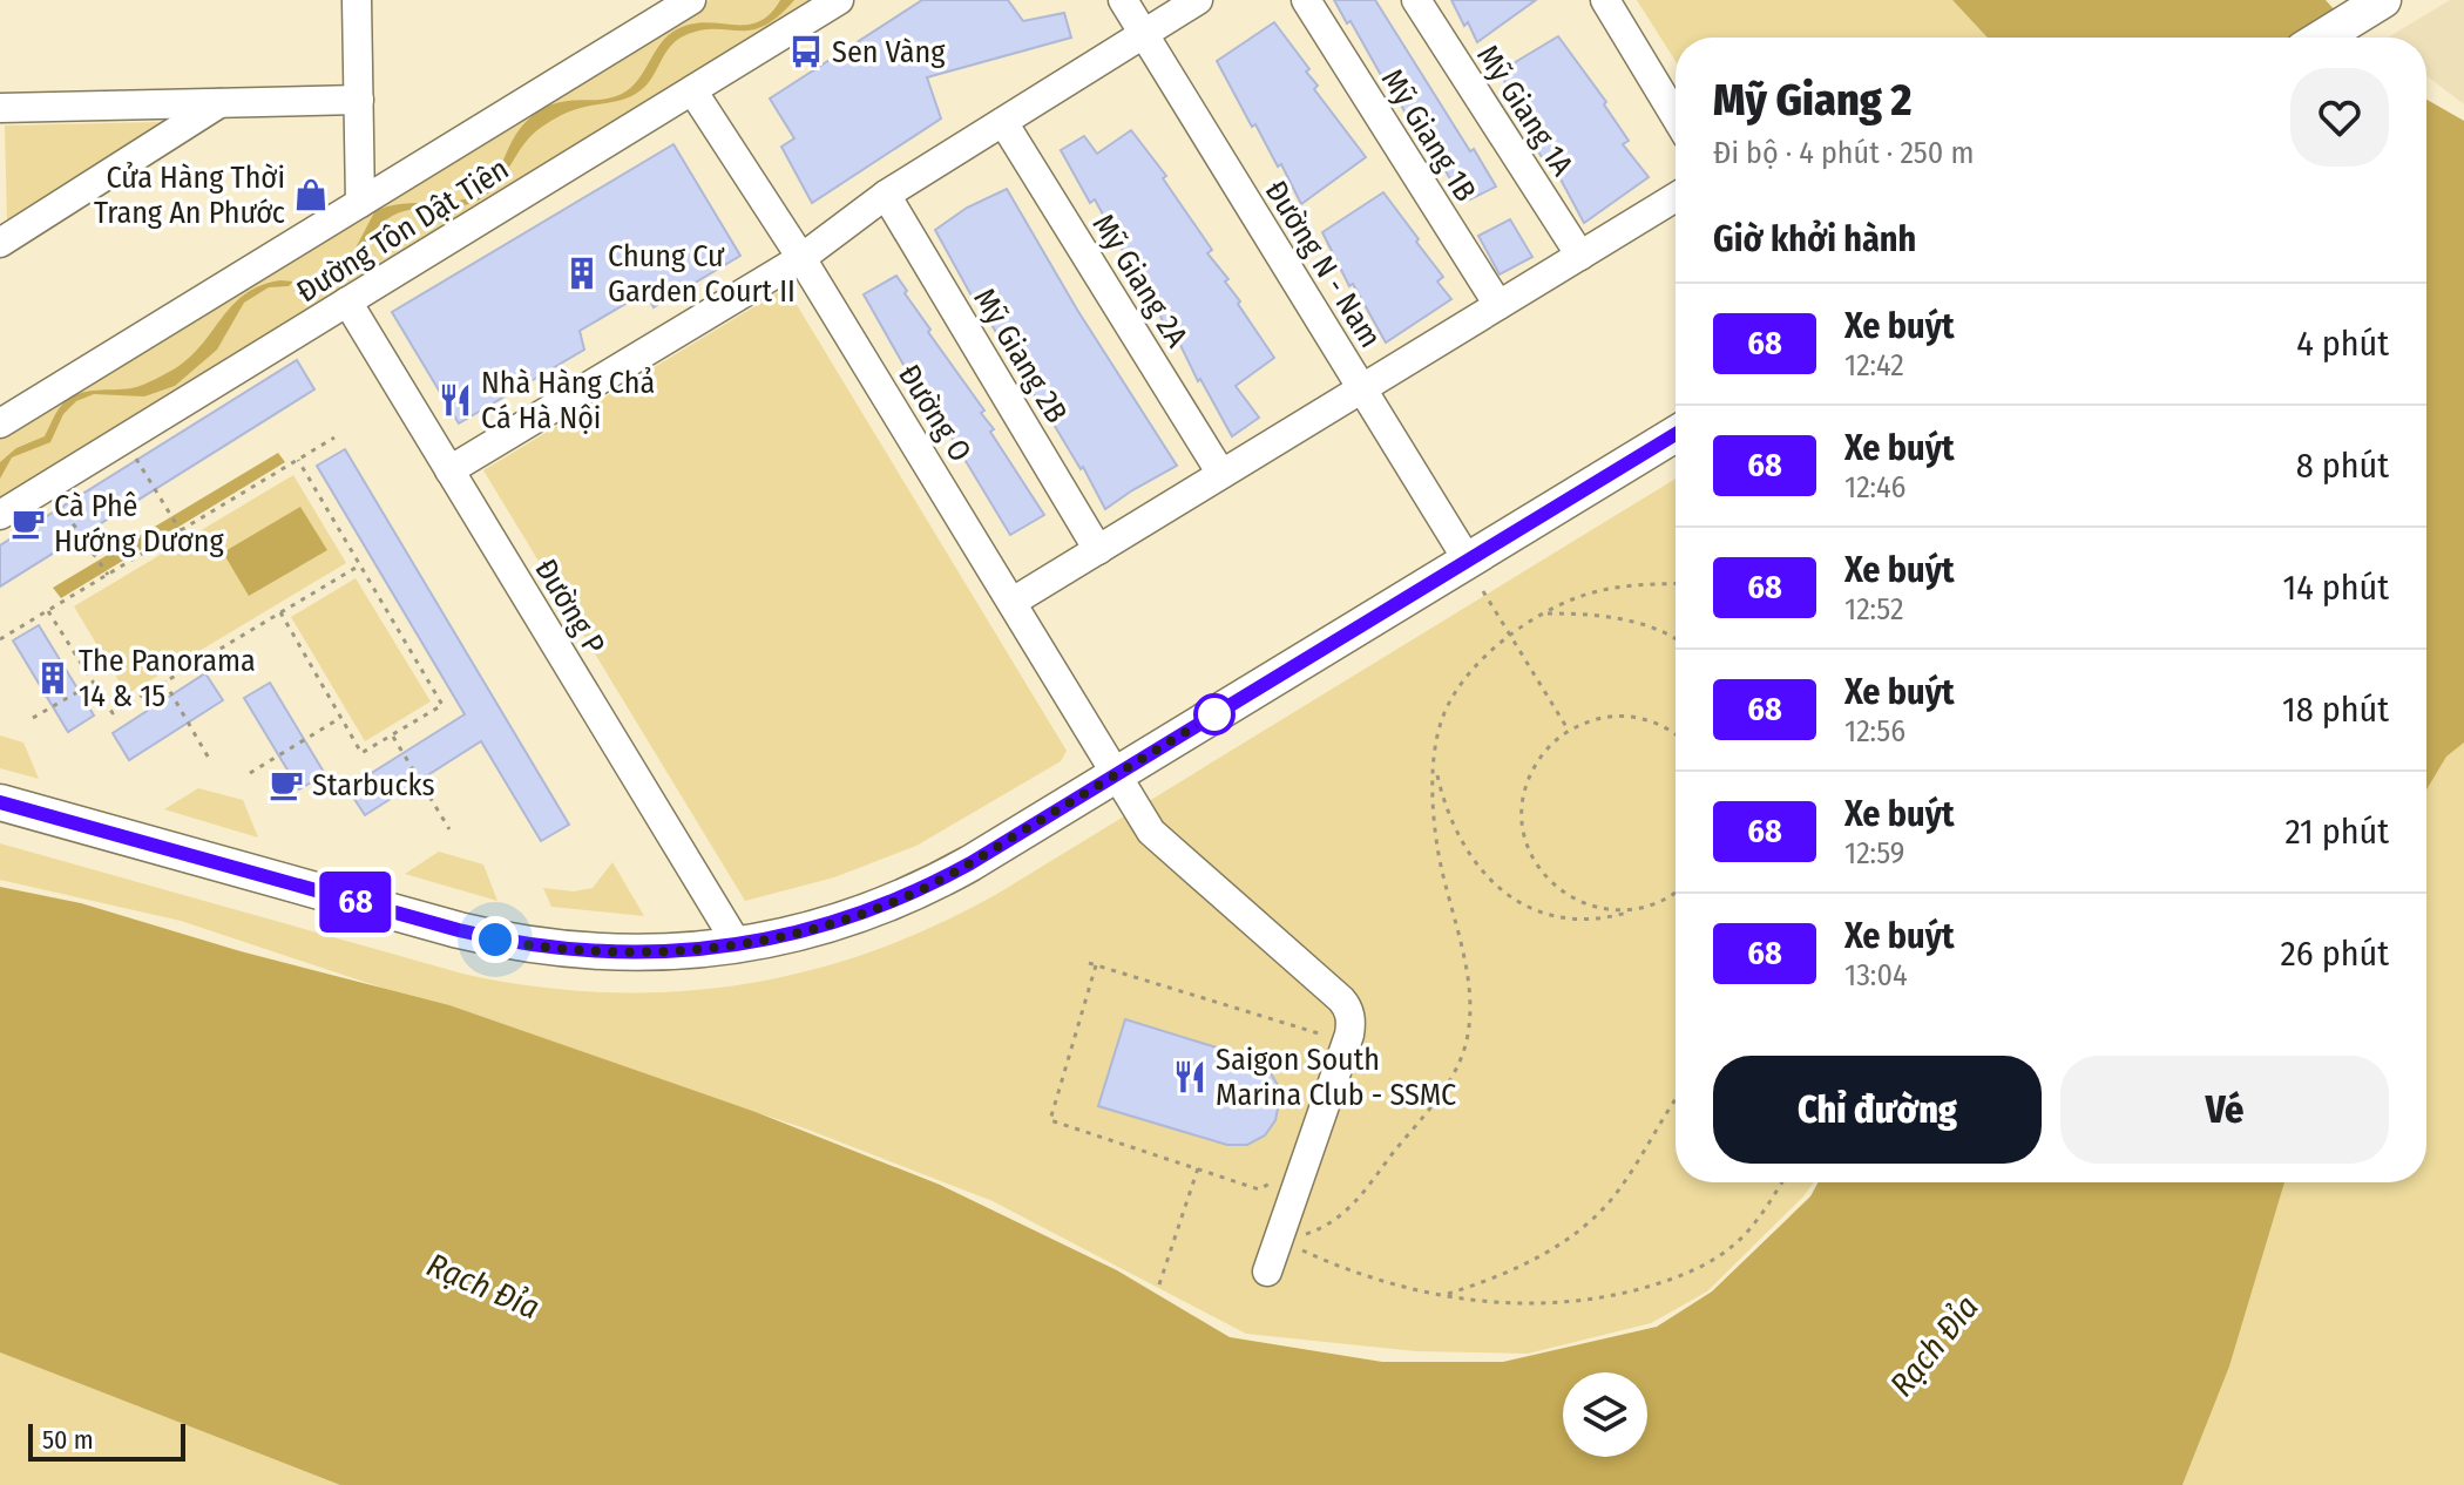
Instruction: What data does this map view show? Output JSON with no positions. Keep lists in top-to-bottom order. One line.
{"streets":{"street":["Mỹ Giang 1A","Mỹ Giang 1B","Đường Tôn Dật Tiên","Đường N - Nam","Mỹ Giang 2A","Mỹ Giang 2B","Đường O","Đường P"]},"crossings":[["Đường Tôn Dật Tiên","Đường O"],["Đường Tôn Dật Tiên","Đường P"]],"water":["Rạch Đỉa"],"places":{"bus stop":["Sen Vàng"],"shop":["Cửa Hàng Thời Trang An Phước"],"building":["Chung Cư Garden Court II","The Panorama 14 & 15"],"restaurant":["Nhà Hàng Chả Cá Hà Nội","Saigon South Marina Club - SSMC"],"cafe":["Cà Phê Hướng Dương","Starbucks"]},"lines":["bus line 68"],"scale_bar":"50 m","page":{"on_map":"68","heading":[["Mỹ Giang 2","Đi bộ · 4 phút · 250 m"],"Giờ khởi hành"],"list":[{"mark":"68","name":"Xe buýt","note":"12:42","value":"4 phút"},{"mark":"68","name":"Xe buýt","note":"12:46","value":"8 phút"},{"mark":"68","name":"Xe buýt","note":"12:52","value":"14 phút"},{"mark":"68","name":"Xe buýt","note":"12:56","value":"18 phút"},{"mark":"68","name":"Xe buýt","note":"12:59","value":"21 phút"},{"mark":"68","name":"Xe buýt","note":"13:04","value":"26 phút"}],"buttons":["Chỉ đường","Vé"],"scale":"50 m"}}
